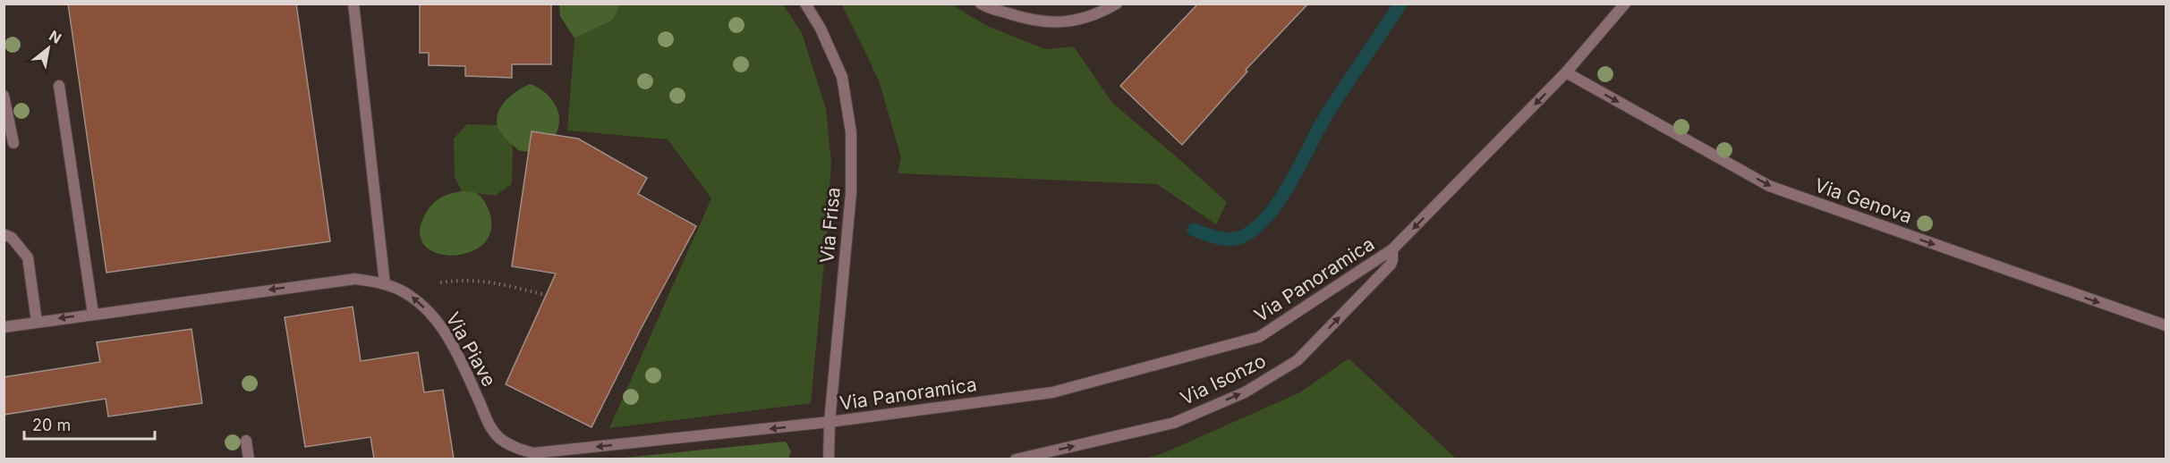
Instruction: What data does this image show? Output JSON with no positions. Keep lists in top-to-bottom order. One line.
{"streets":{"street":["Via Genova","Via Frisa","Via Panoramica","Via Piave","Via Isonzo"]},"crossings":[["Via Genova","Via Panoramica"],["Via Frisa","Via Panoramica"],["Via Frisa","Via Piave"],["Via Panoramica","Via Piave"],["Via Panoramica","Via Isonzo"]],"one_way":["Via Genova","Via Piave","Via Isonzo"],"scale_bar":"20 m","north":"top right"}
